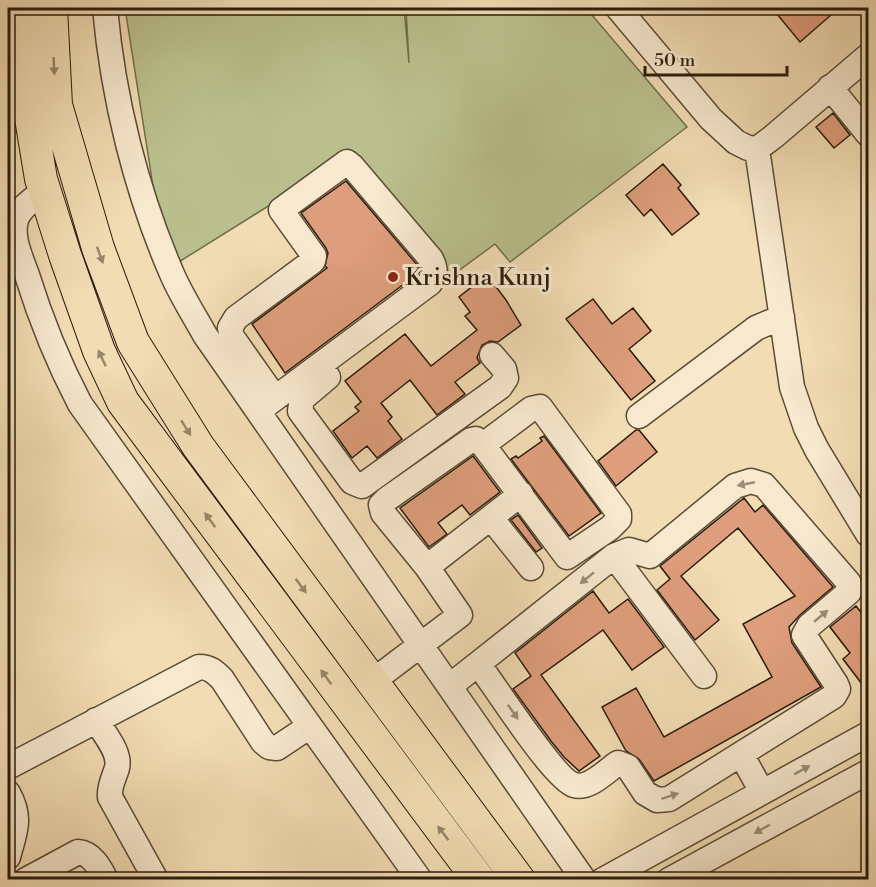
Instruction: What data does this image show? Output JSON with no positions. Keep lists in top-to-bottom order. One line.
{"places":["Krishna Kunj"],"scale_bar":"50 m"}
